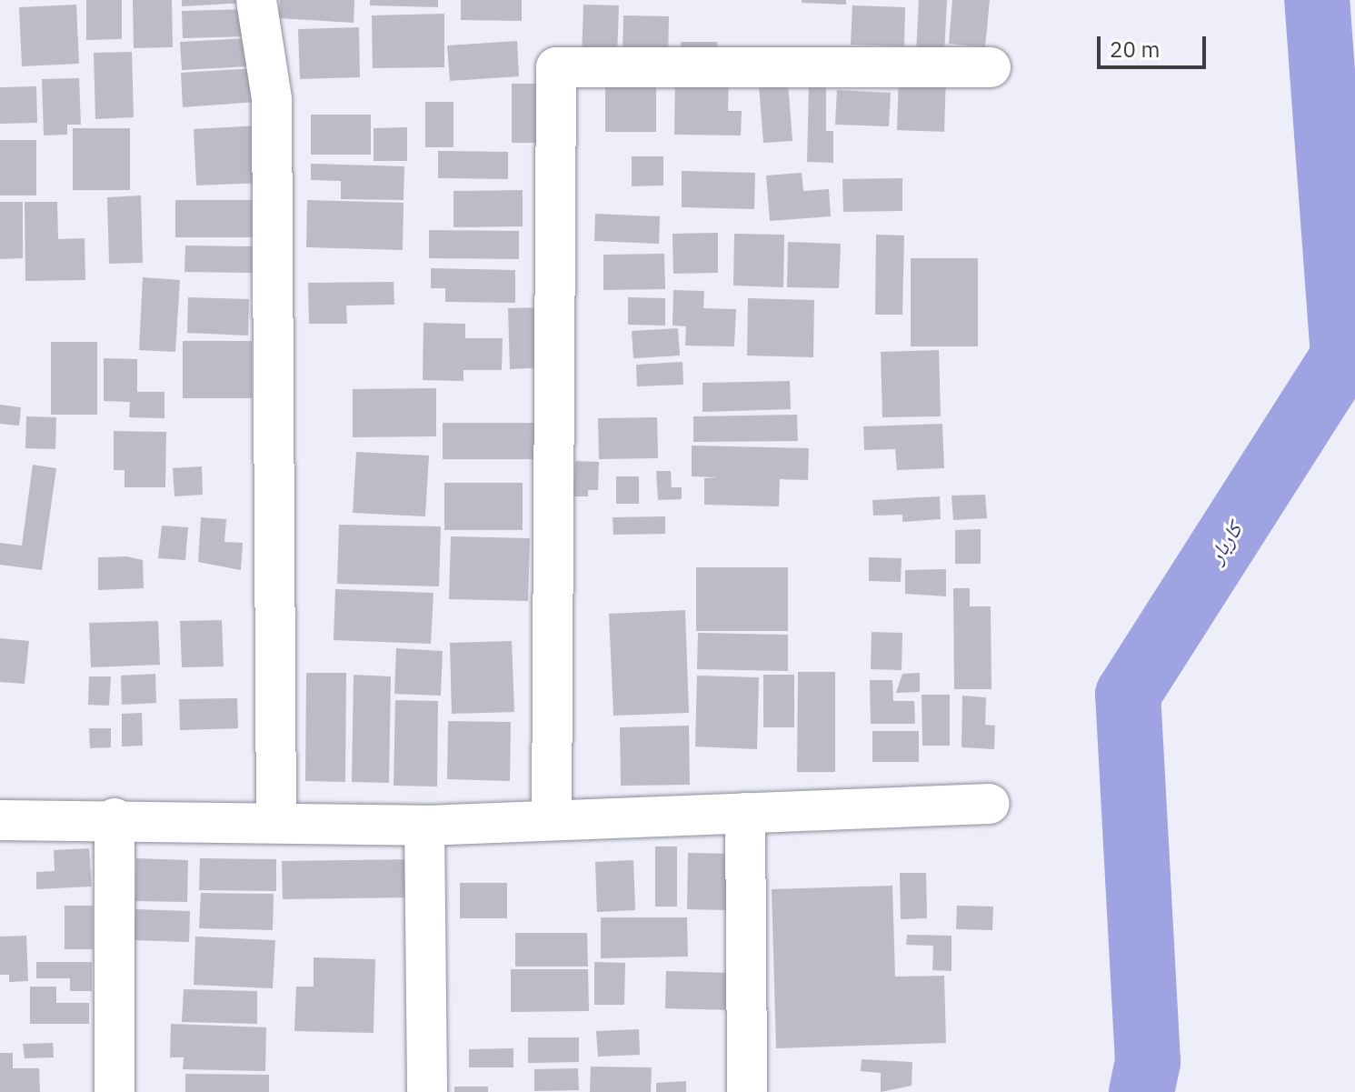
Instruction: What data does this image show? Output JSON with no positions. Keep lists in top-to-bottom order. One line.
{"water":["کاربار"],"scale_bar":"20 m"}
